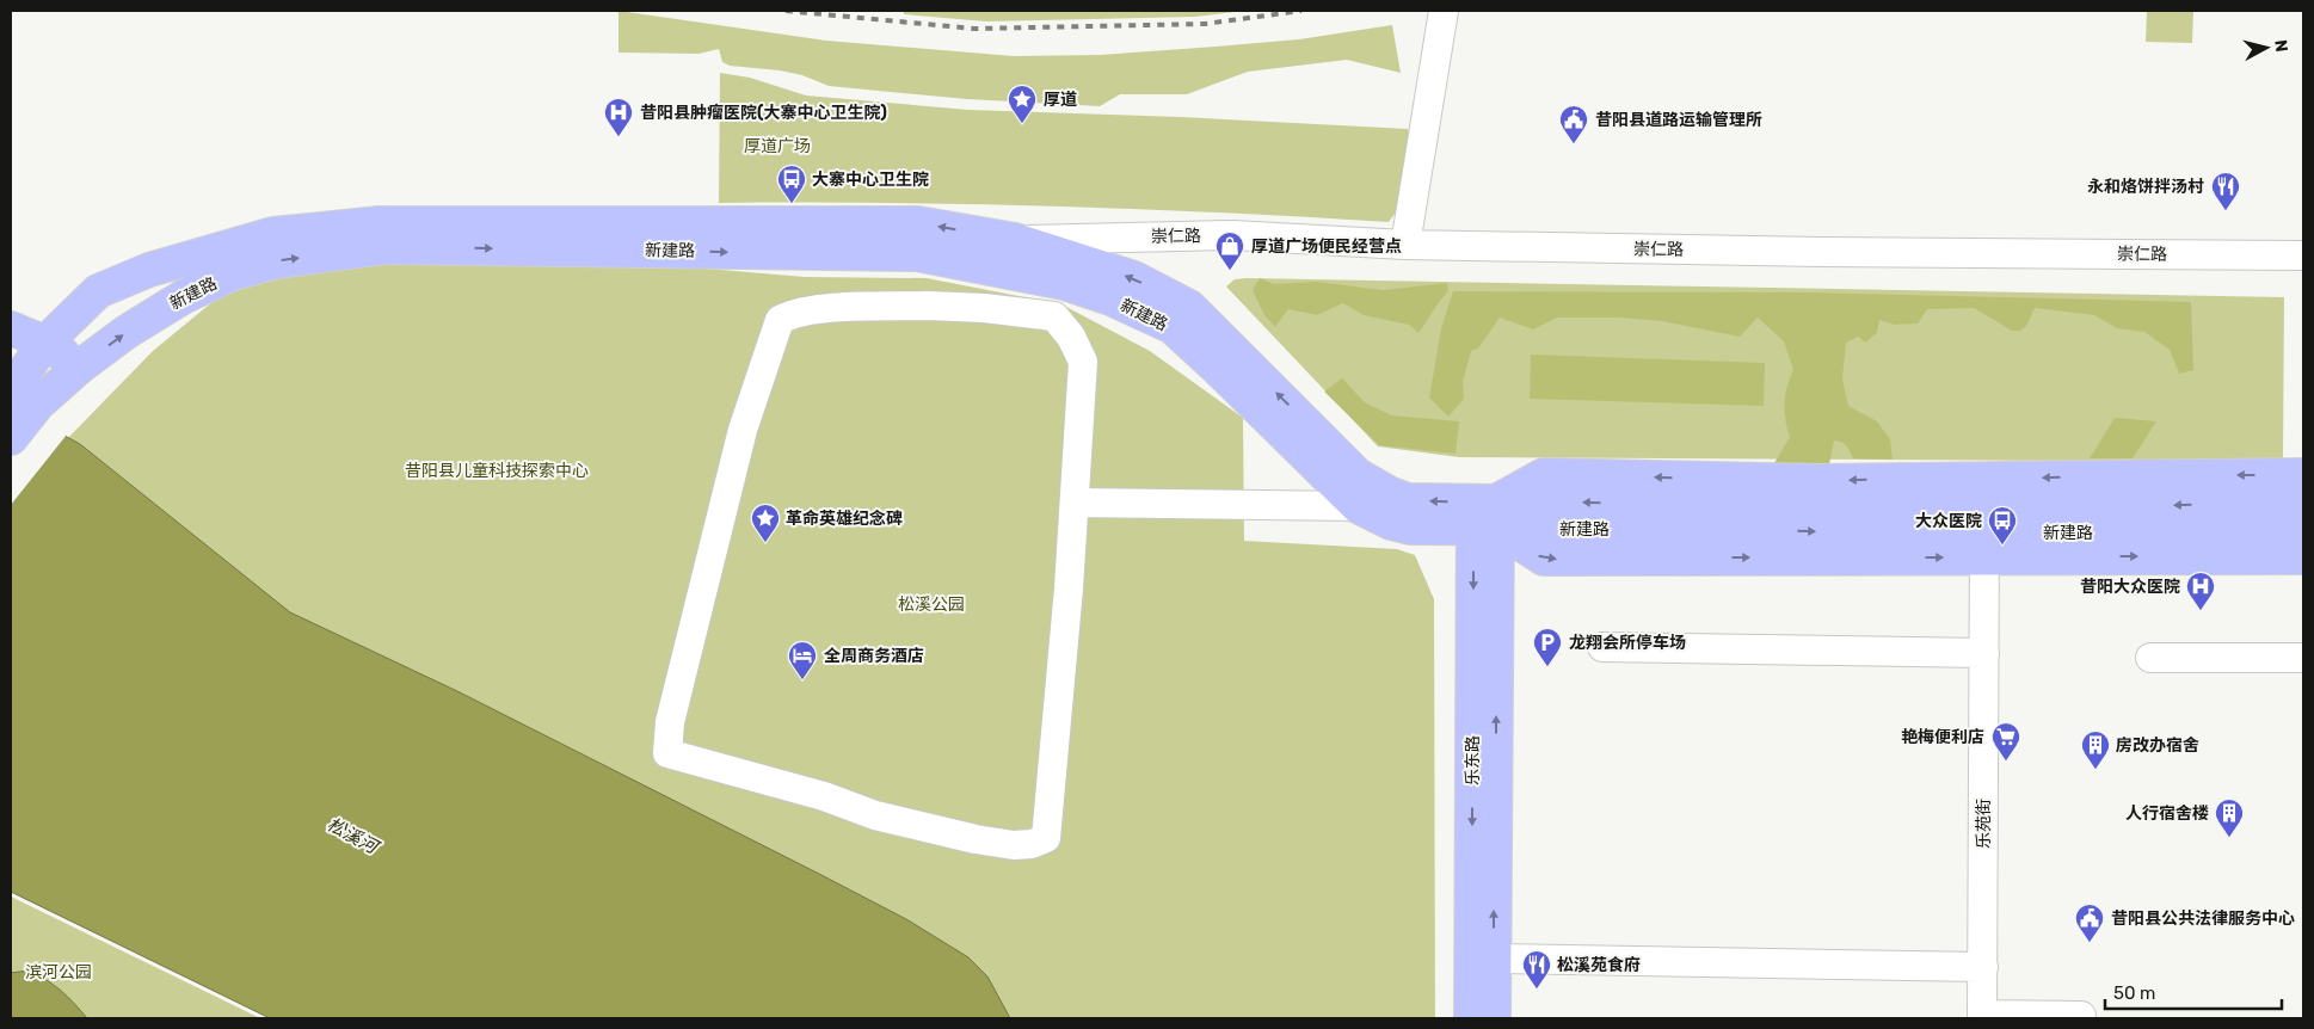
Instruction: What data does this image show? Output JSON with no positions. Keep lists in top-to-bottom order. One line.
{"streets":{"main road":["新建路","乐东路"],"street":["崇仁路","乐苑街"]},"crossings":[["崇仁路","新建路"],["新建路","乐东路"],["新建路","乐苑街"]],"water":["松溪河"],"parks":["厚道广场","昔阳县儿童科技探索中心","松溪公园","滨河公园"],"places":{"place":["厚道","革命英雄纪念碑"],"hospital":["昔阳县肿瘤医院(大寨中心卫生院)","昔阳大众医院"],"public building":["昔阳县道路运输管理所","昔阳县公共法律服务中心"],"bus stop":["大寨中心卫生院","大众医院"],"restaurant":["永和烙饼拌汤村","松溪苑食府"],"shop":["厚道广场便民经营点"],"parking":["龙翔会所停车场"],"hotel":["全周商务酒店"],"supermarket":["艳梅便利店"],"building":["房改办宿舍","人行宿舍楼"]},"scale_bar":"50 m","north":"right"}
